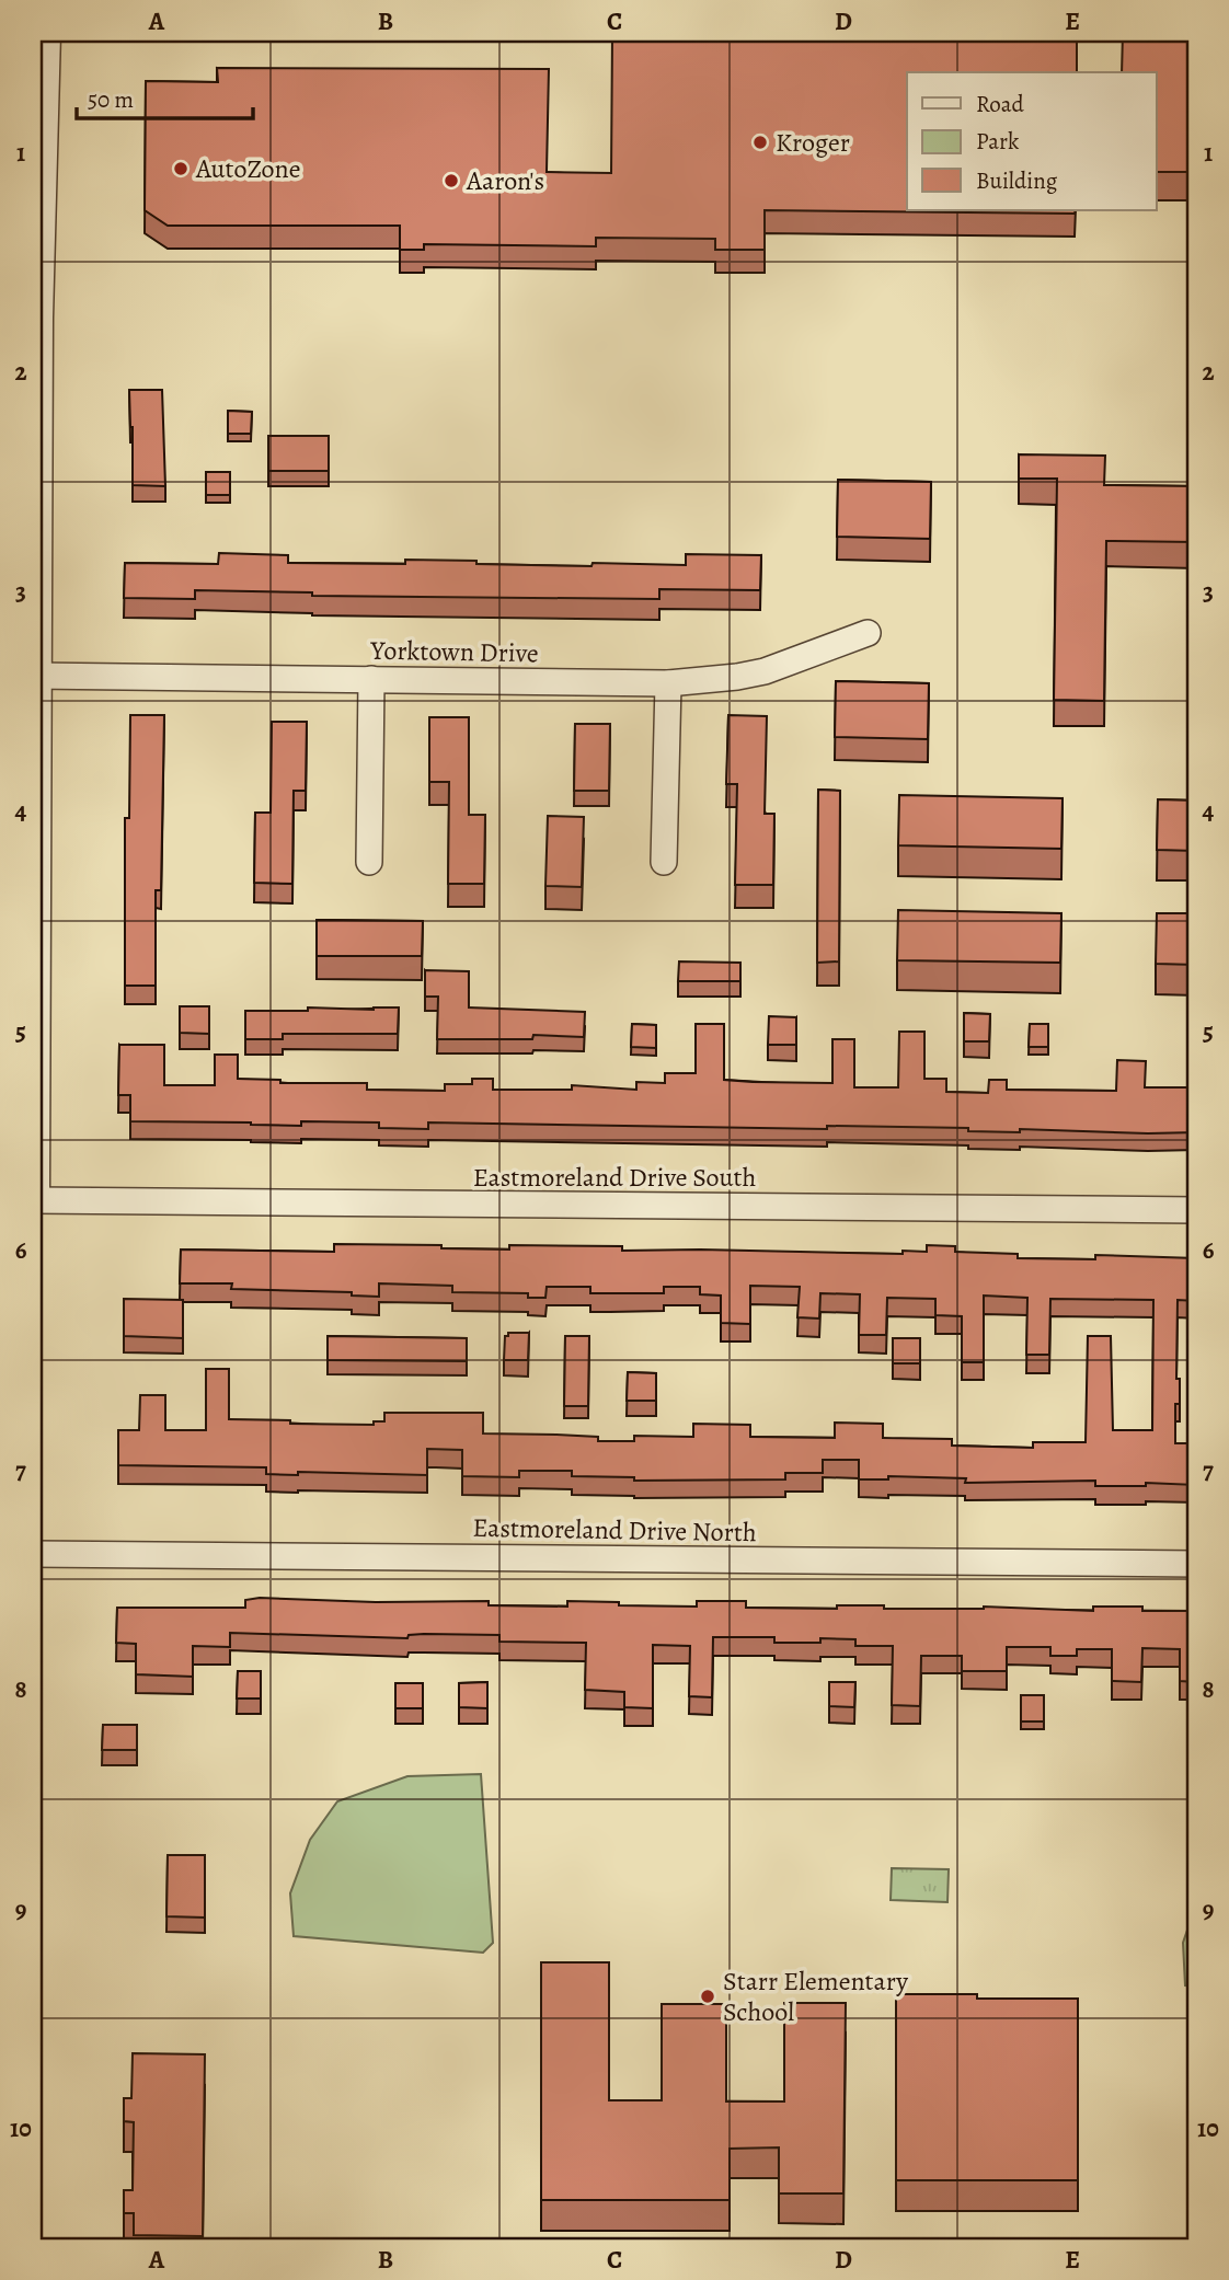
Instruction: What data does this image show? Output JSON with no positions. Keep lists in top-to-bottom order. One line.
{"streets":{"street":["Yorktown Drive","Eastmoreland Drive South","Eastmoreland Drive North"]},"places":["Kroger","AutoZone","Aaron's","Starr Elementary School"],"legend":["Road","Park","Building"],"scale_bar":"50 m","grid":{"columns":["A","B","C","D","E"],"rows":["1","2","3","4","5","6","7","8","9","10"]}}
